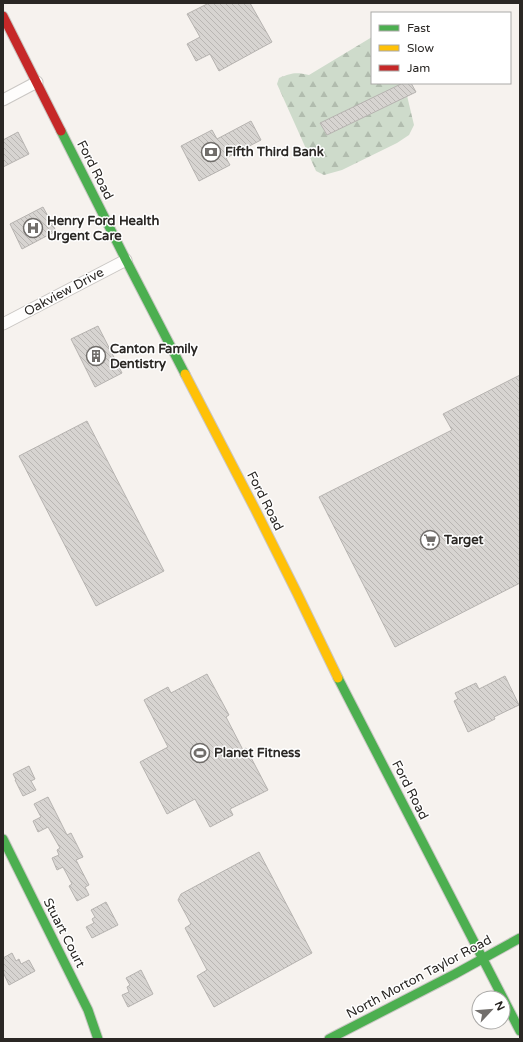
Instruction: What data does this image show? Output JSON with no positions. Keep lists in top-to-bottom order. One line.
{"streets":{"main road":["Ford Road","Stuart Court","North Morton Taylor Road"],"street":["Oakview Drive"]},"crossings":[["Ford Road","Oakview Drive"],["Ford Road","North Morton Taylor Road"]],"places":{"bank":["Fifth Third Bank"],"hospital":["Henry Ford Health Urgent Care"],"building":["Canton Family Dentistry"],"supermarket":["Target"],"sports":["Planet Fitness"]},"legend":["Fast","Slow","Jam"],"north":"top right"}
